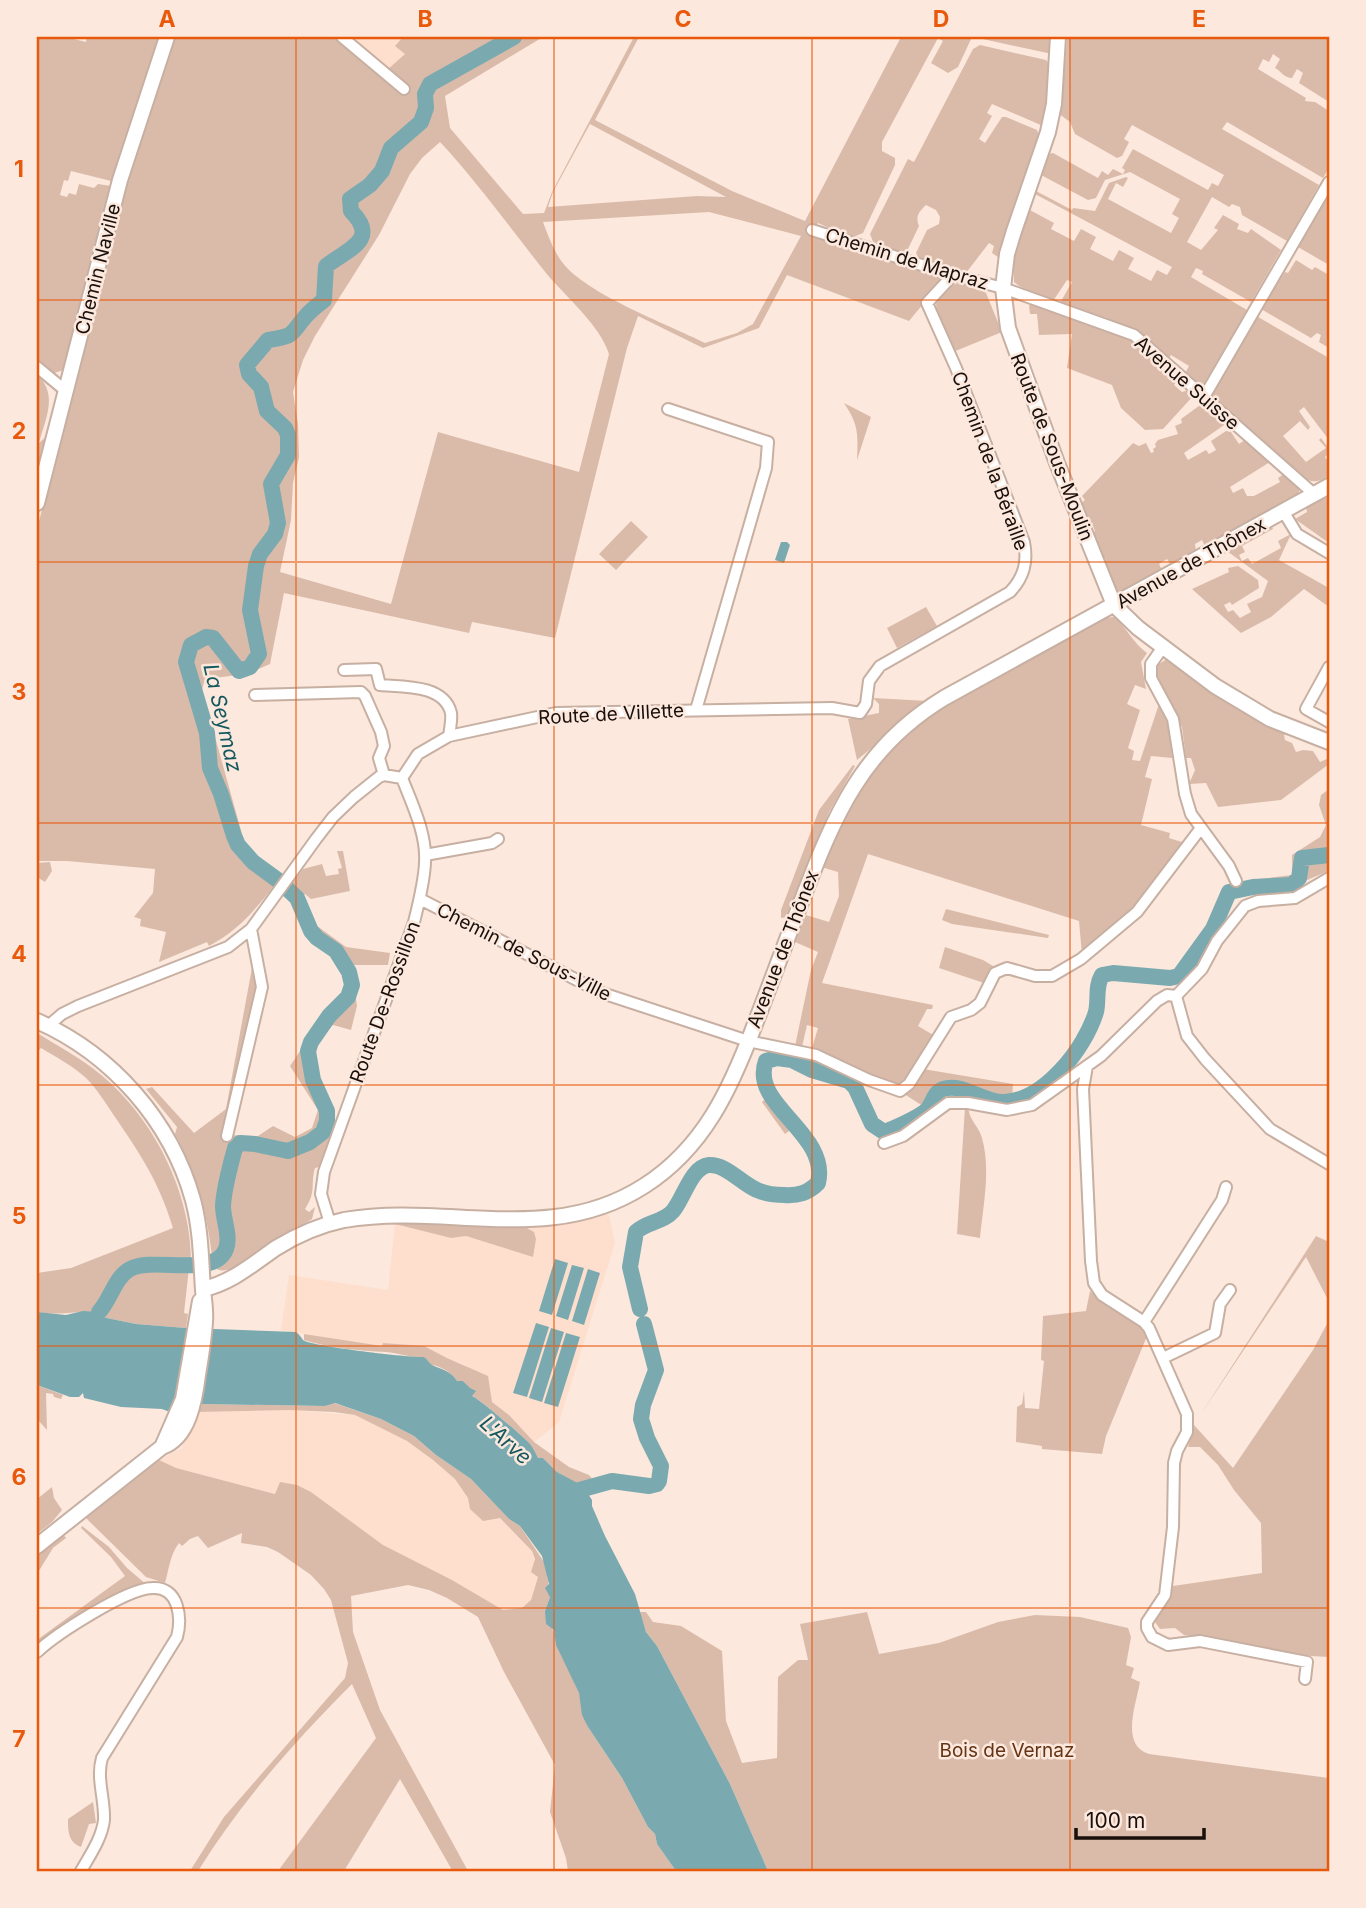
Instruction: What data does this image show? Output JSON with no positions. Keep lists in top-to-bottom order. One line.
{"streets":{"main road":["Chemin Naville","Route de Sous-Moulin","Avenue de Thônex"],"street":["Chemin de Mapraz","Avenue Suisse","Chemin de la Béraille","Route de Villette","Chemin de Sous-Ville","Route De-Rossillon"]},"crossings":[["Chemin de Mapraz","Avenue Suisse"],["Chemin de Mapraz","Route de Sous-Moulin"],["Chemin de Mapraz","Chemin de la Béraille"],["Avenue Suisse","Route de Sous-Moulin"],["Avenue Suisse","Avenue de Thônex"],["Route de Sous-Moulin","Avenue de Thônex"],["Chemin de la Béraille","Route de Villette"],["Avenue de Thônex","Chemin de Sous-Ville"],["Avenue de Thônex","Route De-Rossillon"],["Route de Villette","Route De-Rossillon"],["Chemin de Sous-Ville","Route De-Rossillon"]],"water":["La Seymaz","L'Arve"],"parks":["Bois de Vernaz"],"scale_bar":"100 m","grid":{"columns":["A","B","C","D","E"],"rows":["1","2","3","4","5","6","7"]}}
